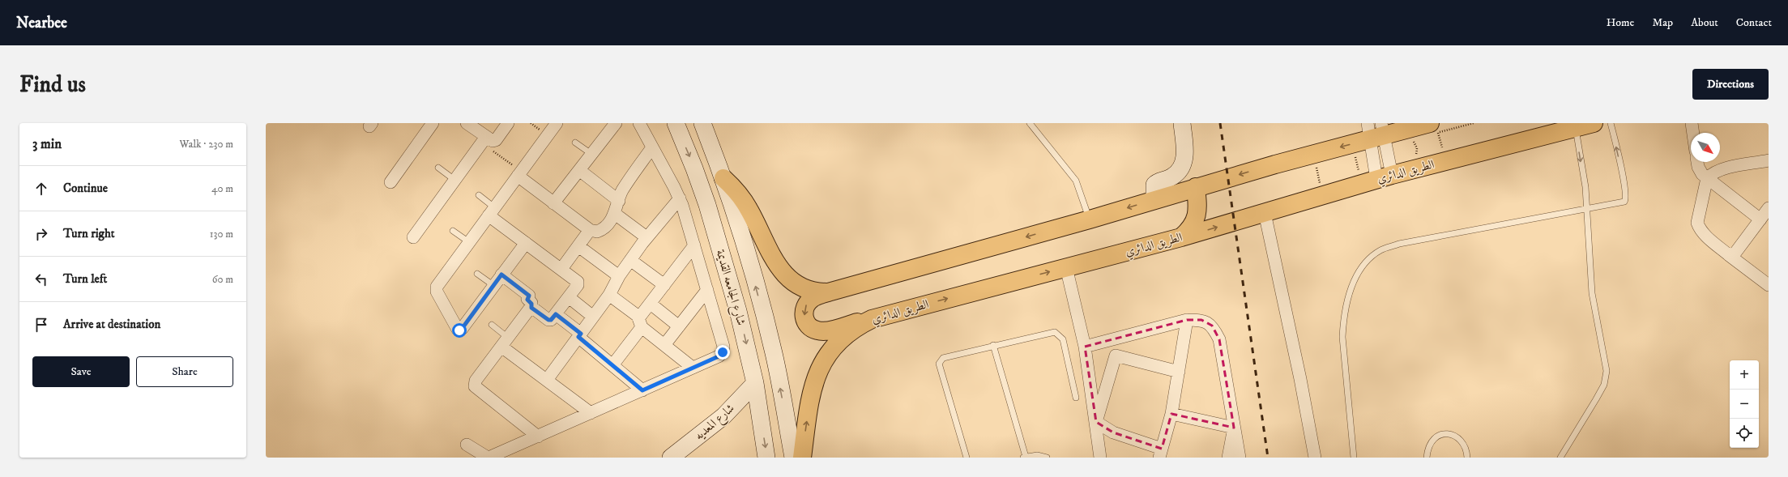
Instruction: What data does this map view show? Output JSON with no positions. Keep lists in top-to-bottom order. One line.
{"streets":{"main road":["الطريق الدائري","شارع الجامعه القديمة","شارع المعديه"]},"crossings":[["شارع الجامعه القديمة","شارع المعديه"]],"north":"bottom right","page":{"header":"Nearbee","nav":["Home","Map","About","Contact"],"buttons":["Directions",["Save","Share"]],"title":"Find us","heading":["3 min","Walk · 230 m"],"list":[["Continue","40 m"],["Turn right","130 m"],["Turn left","60 m"],"Arrive at destination"],"map_buttons":["+","−"]}}
